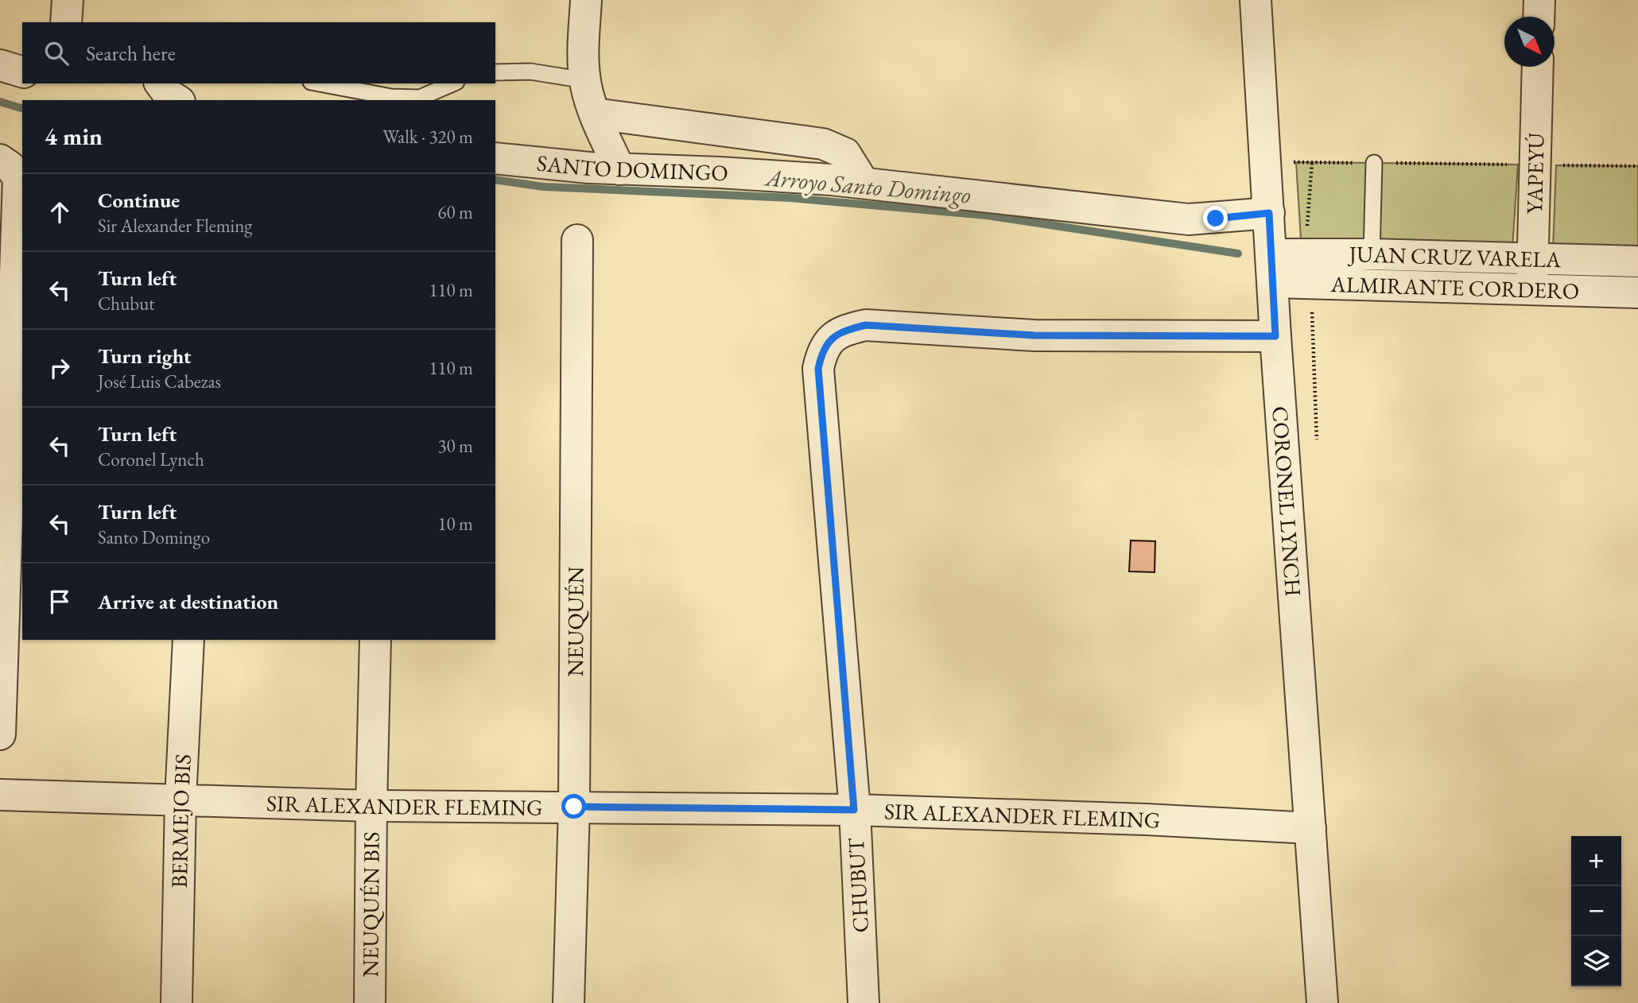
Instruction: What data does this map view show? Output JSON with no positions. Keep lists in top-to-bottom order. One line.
{"streets":{"street":["SANTO DOMINGO","YAPEYÚ","JUAN CRUZ VARELA","ALMIRANTE CORDERO","CORONEL LYNCH","NEUQUÉN","SIR ALEXANDER FLEMING","BERMEJO BIS","CHUBUT","NEUQUÉN BIS"]},"crossings":[["SANTO DOMINGO","CORONEL LYNCH"],["YAPEYÚ","JUAN CRUZ VARELA"],["YAPEYÚ","ALMIRANTE CORDERO"],["JUAN CRUZ VARELA","ALMIRANTE CORDERO"],["JUAN CRUZ VARELA","CORONEL LYNCH"],["ALMIRANTE CORDERO","CORONEL LYNCH"],["CORONEL LYNCH","SIR ALEXANDER FLEMING"],["CORONEL LYNCH","CHUBUT"],["NEUQUÉN","SIR ALEXANDER FLEMING"],["SIR ALEXANDER FLEMING","BERMEJO BIS"],["SIR ALEXANDER FLEMING","CHUBUT"],["SIR ALEXANDER FLEMING","NEUQUÉN BIS"]],"water":["Arroyo Santo Domingo"],"north":"bottom right","page":{"search":"Search here","heading":["4 min","Walk · 320 m"],"list":[["Continue","Sir Alexander Fleming","60 m"],["Turn left","Chubut","110 m"],["Turn right","José Luis Cabezas","110 m"],["Turn left","Coronel Lynch","30 m"],["Turn left","Santo Domingo","10 m"],"Arrive at destination"],"map_buttons":["+","−"]}}
